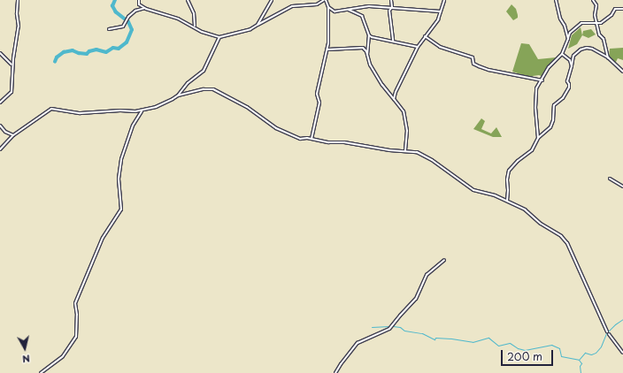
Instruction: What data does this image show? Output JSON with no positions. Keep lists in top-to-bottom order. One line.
{"scale_bar":"200 m","north":"bottom"}
